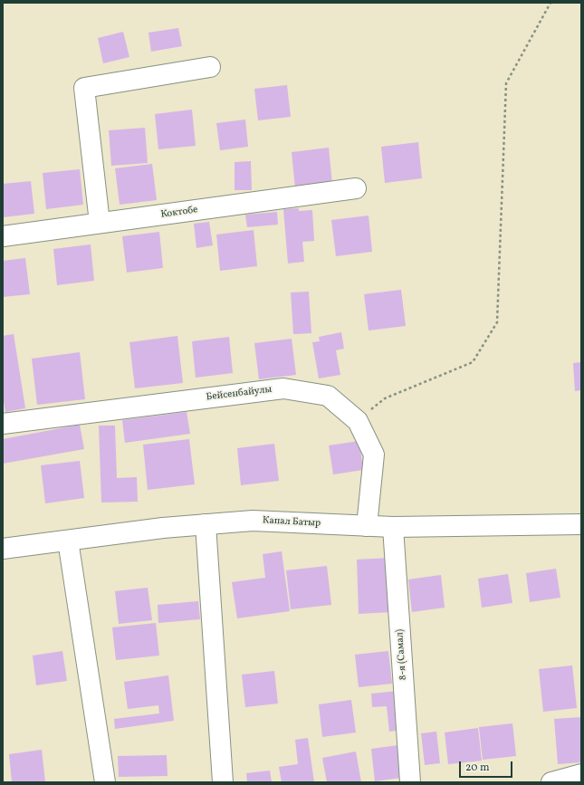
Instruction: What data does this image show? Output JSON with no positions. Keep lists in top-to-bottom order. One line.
{"streets":{"street":["Коктобе","Бейсенбайулы","Капал Батыр","8-я (Самал)"]},"crossings":[["Бейсенбайулы","Капал Батыр"],["Капал Батыр","8-я (Самал)"]],"scale_bar":"20 m"}
